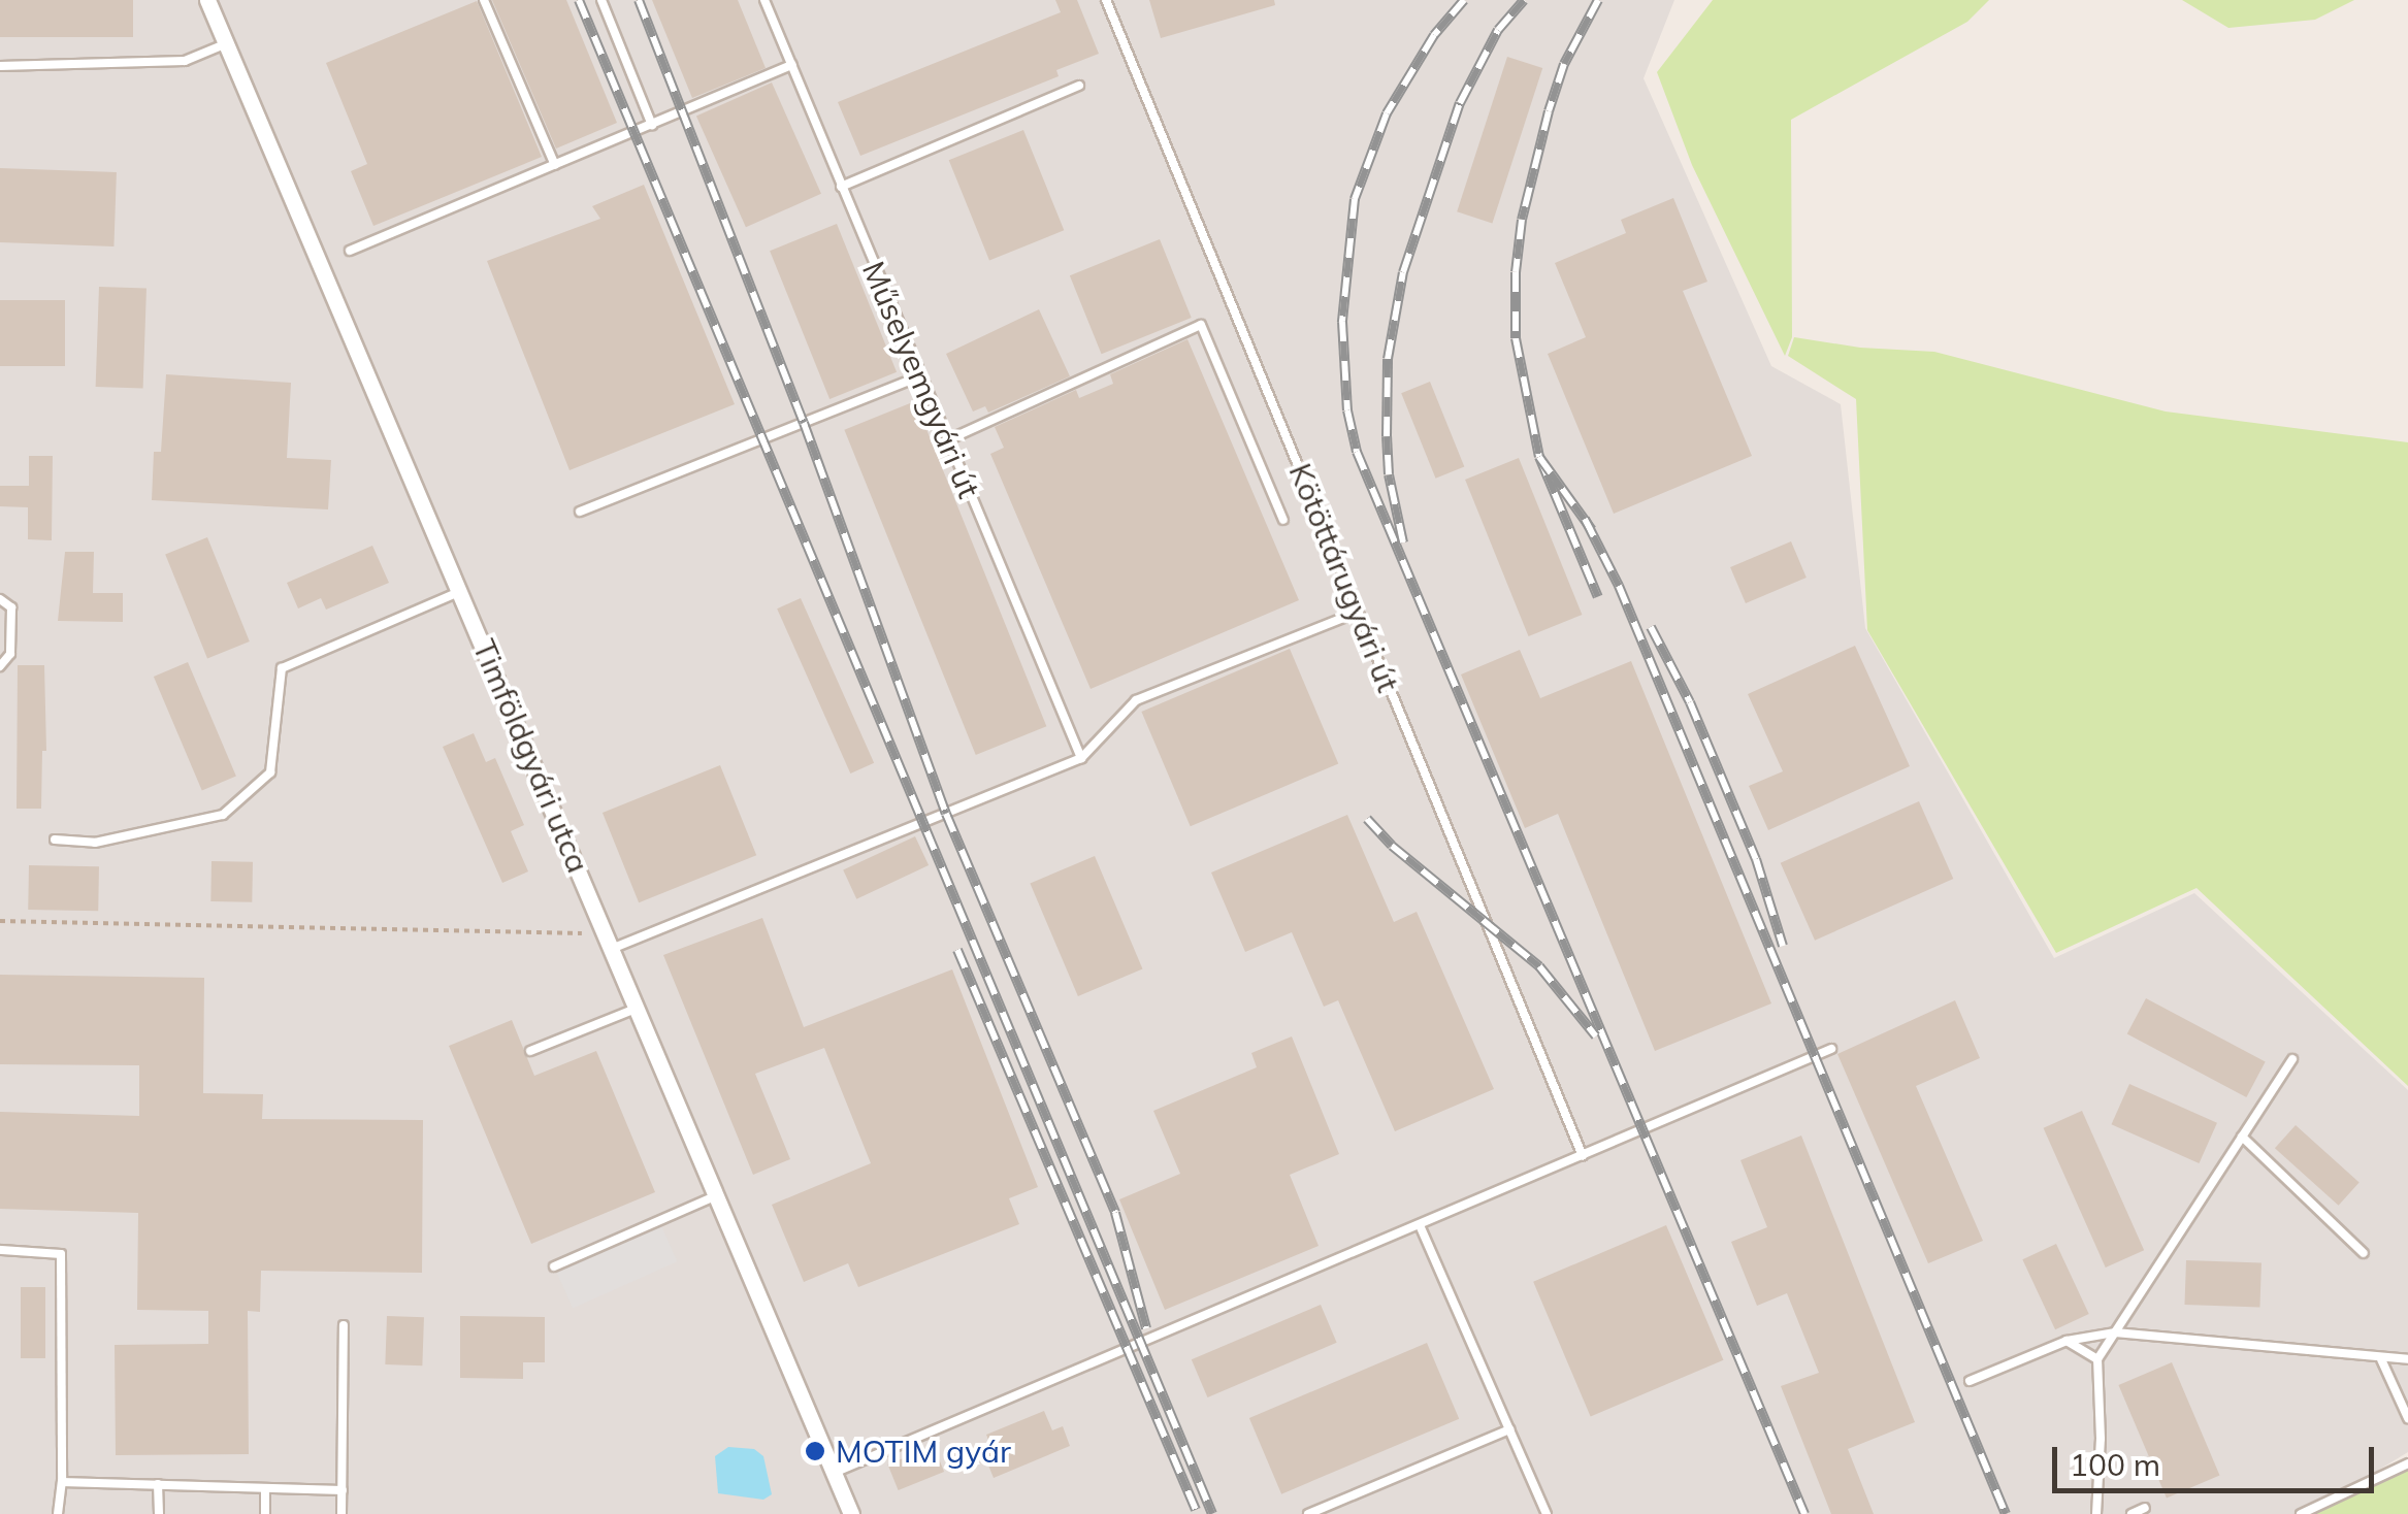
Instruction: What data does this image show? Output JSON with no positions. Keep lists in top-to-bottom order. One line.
{"streets":{"street":["Timföldgyári utca"],"lane":["Műselyemgyári út","Kötöttárugyári út"]},"places":["MOTIM gyár"],"scale_bar":"100 m"}
